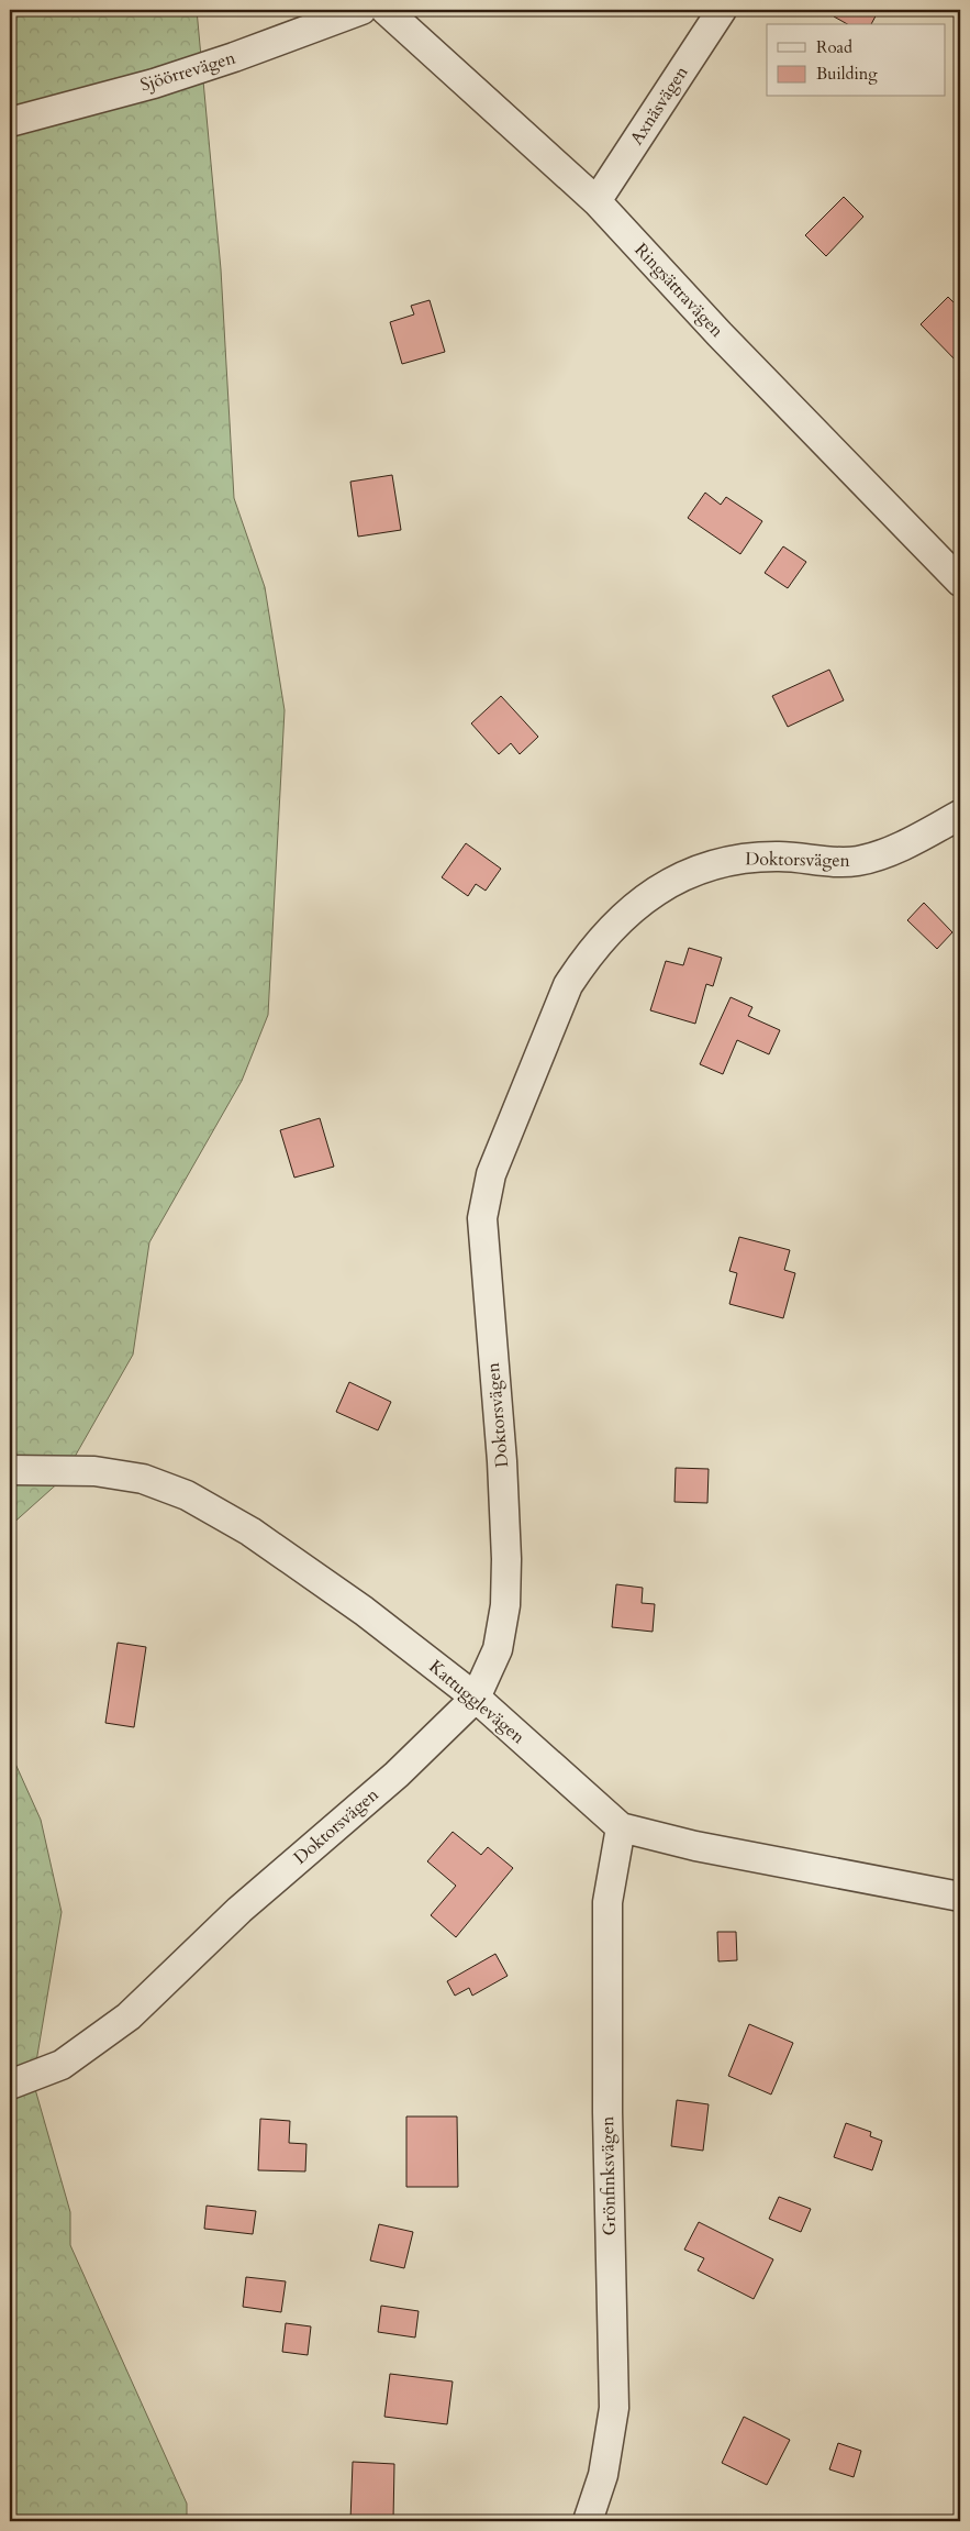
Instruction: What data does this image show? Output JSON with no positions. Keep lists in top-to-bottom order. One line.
{"streets":{"street":["Sjöörrevägen","Axnäsvägen","Ringsättravägen","Doktorsvägen","Kattugglevägen","Grönfinksvägen"]},"crossings":[["Axnäsvägen","Ringsättravägen"],["Doktorsvägen","Kattugglevägen"],["Kattugglevägen","Grönfinksvägen"]],"legend":["Road","Building"]}
